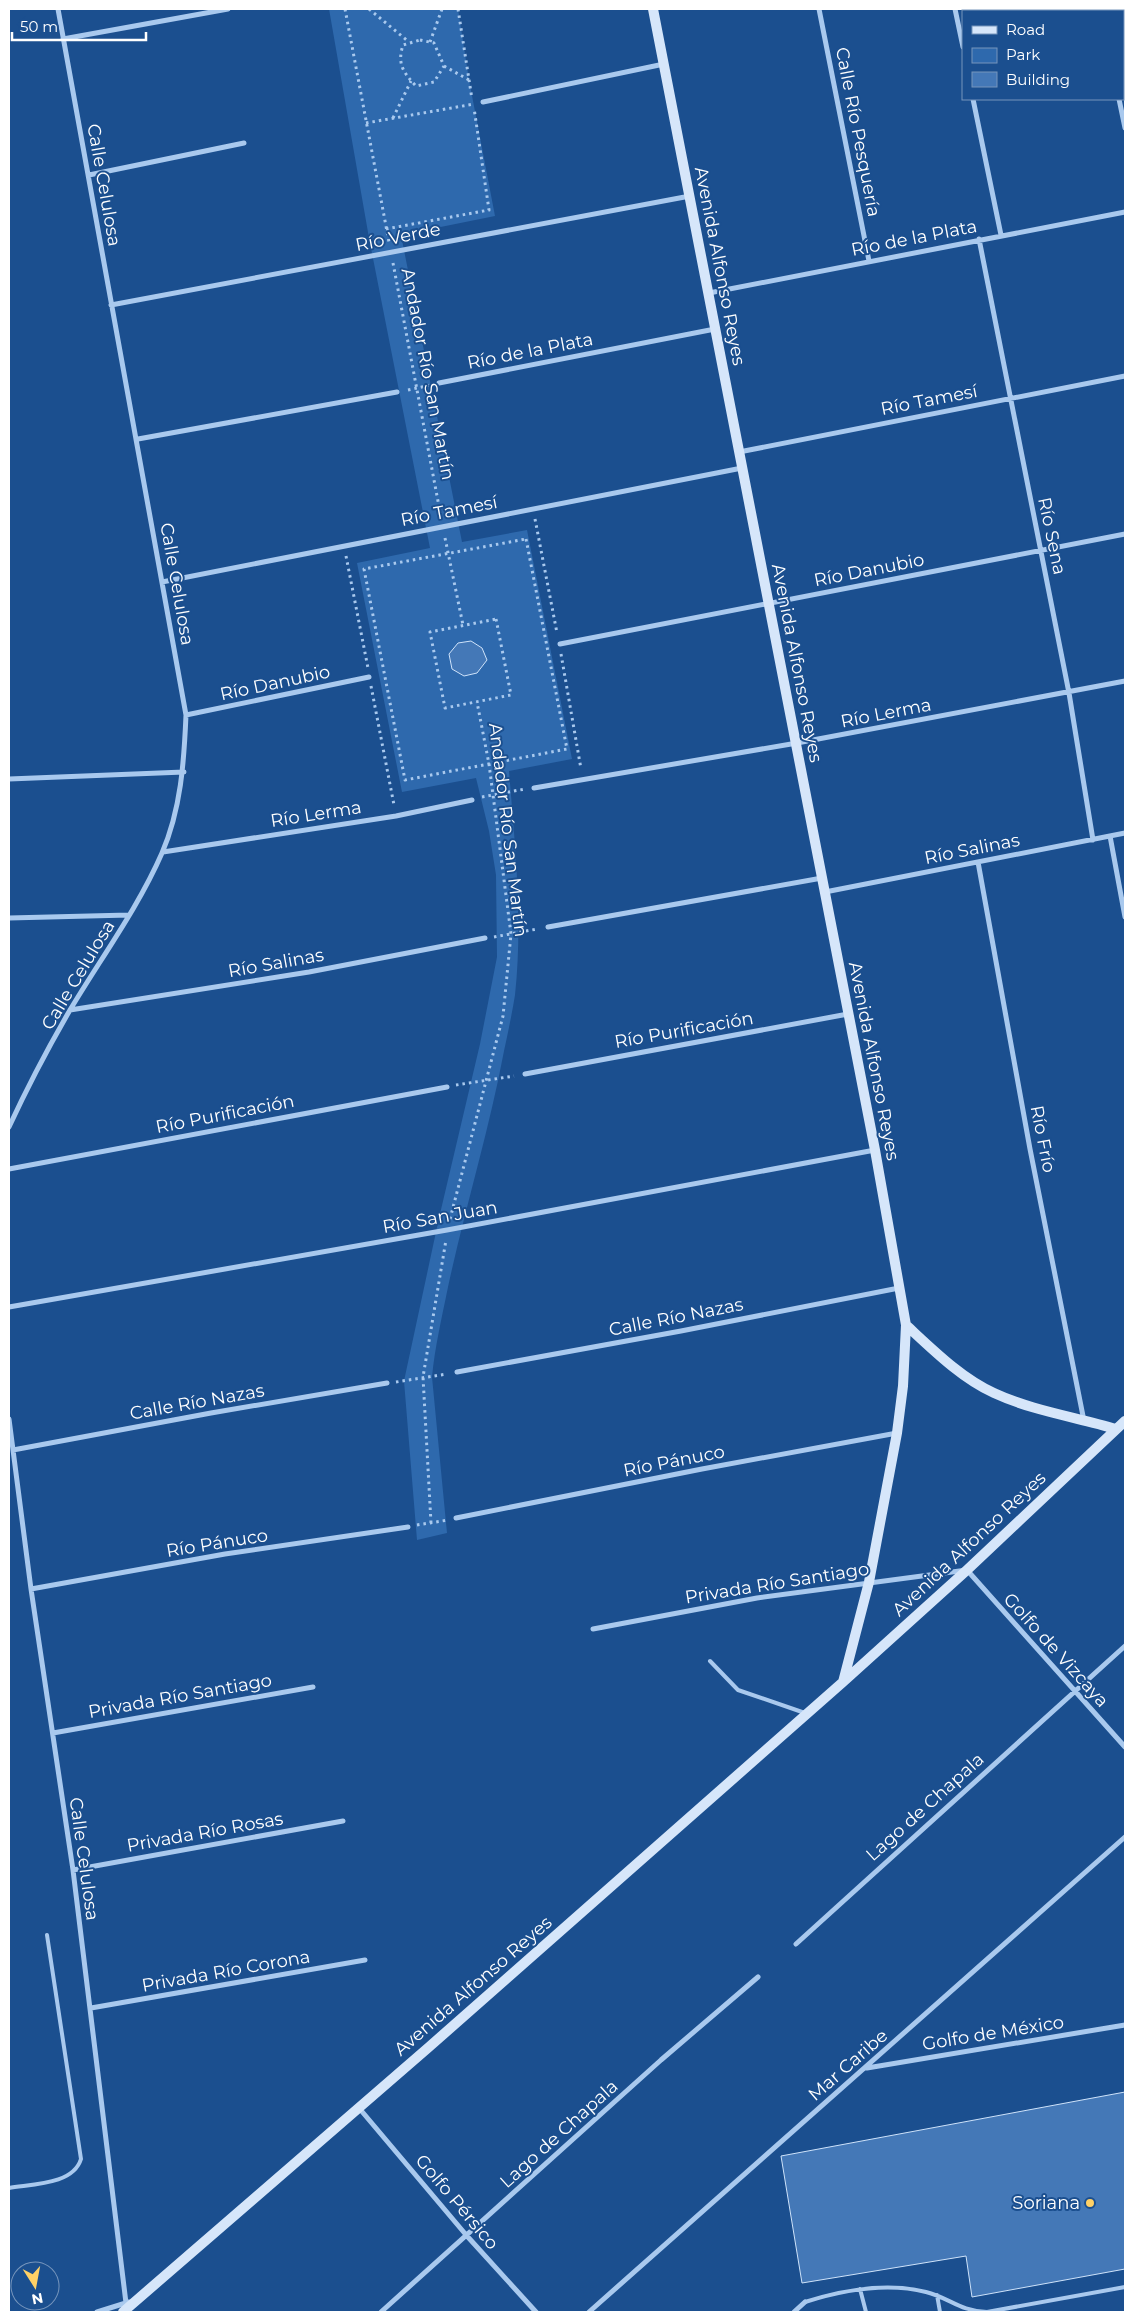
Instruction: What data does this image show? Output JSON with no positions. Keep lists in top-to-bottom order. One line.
{"streets":{"street":["Calle Río Pesquería","Calle Celulosa","Río Verde","Río de la Plata","Avenida Alfonso Reyes","Río Tamesí","Río Sena","Río Danubio","Río Lerma","Río Salinas","Río Purificación","Río Frío","Río San Juan","Calle Río Nazas","Río Pánuco","Privada Río Santiago","Golfo de Vizcaya","Lago de Chapala","Privada Río Rosas","Privada Río Corona","Golfo de México","Mar Caribe","Golfo Pérsico"],"path":["Andador Río San Martín"]},"crossings":[["Calle Río Pesquería","Río de la Plata"],["Calle Celulosa","Río Verde"],["Calle Celulosa","Avenida Alfonso Reyes"],["Calle Celulosa","Río Tamesí"],["Calle Celulosa","Río Danubio"],["Calle Celulosa","Río Lerma"],["Calle Celulosa","Río Salinas"],["Calle Celulosa","Calle Río Nazas"],["Calle Celulosa","Río Pánuco"],["Calle Celulosa","Privada Río Santiago"],["Calle Celulosa","Privada Río Rosas"],["Calle Celulosa","Privada Río Corona"],["Río Verde","Avenida Alfonso Reyes"],["Río Verde","Andador Río San Martín"],["Río de la Plata","Avenida Alfonso Reyes"],["Río de la Plata","Río Sena"],["Avenida Alfonso Reyes","Río Tamesí"],["Avenida Alfonso Reyes","Río Danubio"],["Avenida Alfonso Reyes","Río Lerma"],["Avenida Alfonso Reyes","Río Salinas"],["Avenida Alfonso Reyes","Río Purificación"],["Avenida Alfonso Reyes","Río San Juan"],["Avenida Alfonso Reyes","Calle Río Nazas"],["Avenida Alfonso Reyes","Río Pánuco"],["Avenida Alfonso Reyes","Privada Río Santiago"],["Avenida Alfonso Reyes","Golfo de Vizcaya"],["Avenida Alfonso Reyes","Golfo Pérsico"],["Andador Río San Martín","Río Tamesí"],["Andador Río San Martín","Río San Juan"],["Río Tamesí","Río Sena"],["Río Sena","Río Danubio"],["Río Sena","Río Lerma"],["Río Sena","Río Salinas"],["Río Salinas","Río Frío"],["Privada Río Santiago","Golfo de Vizcaya"],["Golfo de Vizcaya","Lago de Chapala"],["Lago de Chapala","Golfo Pérsico"],["Golfo de México","Mar Caribe"]],"places":["Soriana"],"legend":["Road","Park","Building"],"scale_bar":"50 m","north":"bottom"}
